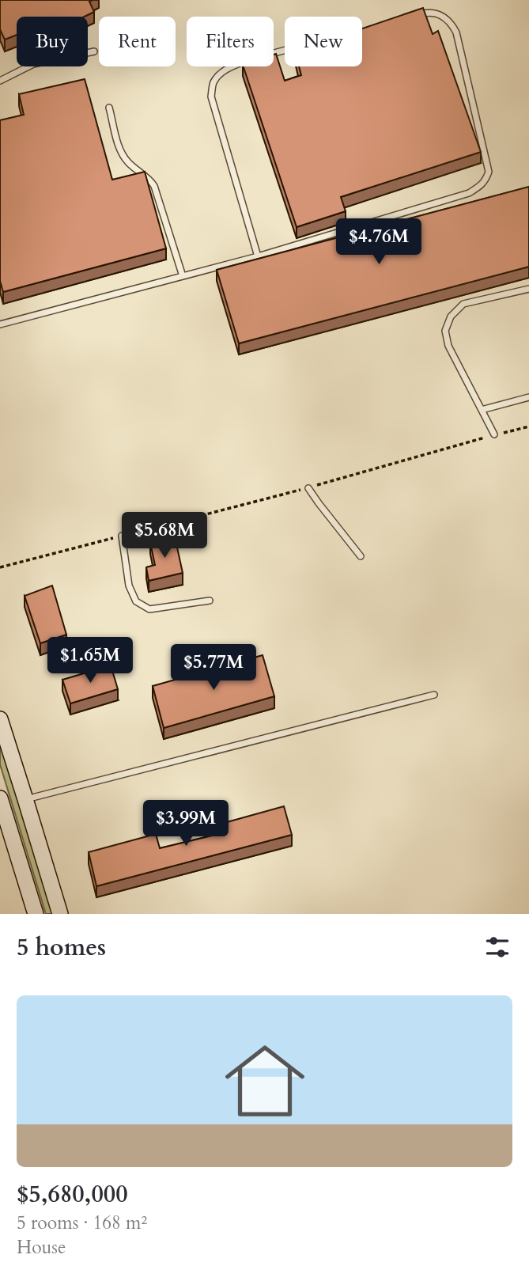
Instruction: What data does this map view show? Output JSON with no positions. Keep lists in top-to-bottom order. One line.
{"page":{"chip":["Buy","Rent","Filters","New"],"price":["$4.76M","$5.68M","$1.65M","$5.77M","$3.99M"],"heading":"5 homes","list":[{"name":"$5,680,000","note":"5 rooms · 168 m² · House"}]}}
